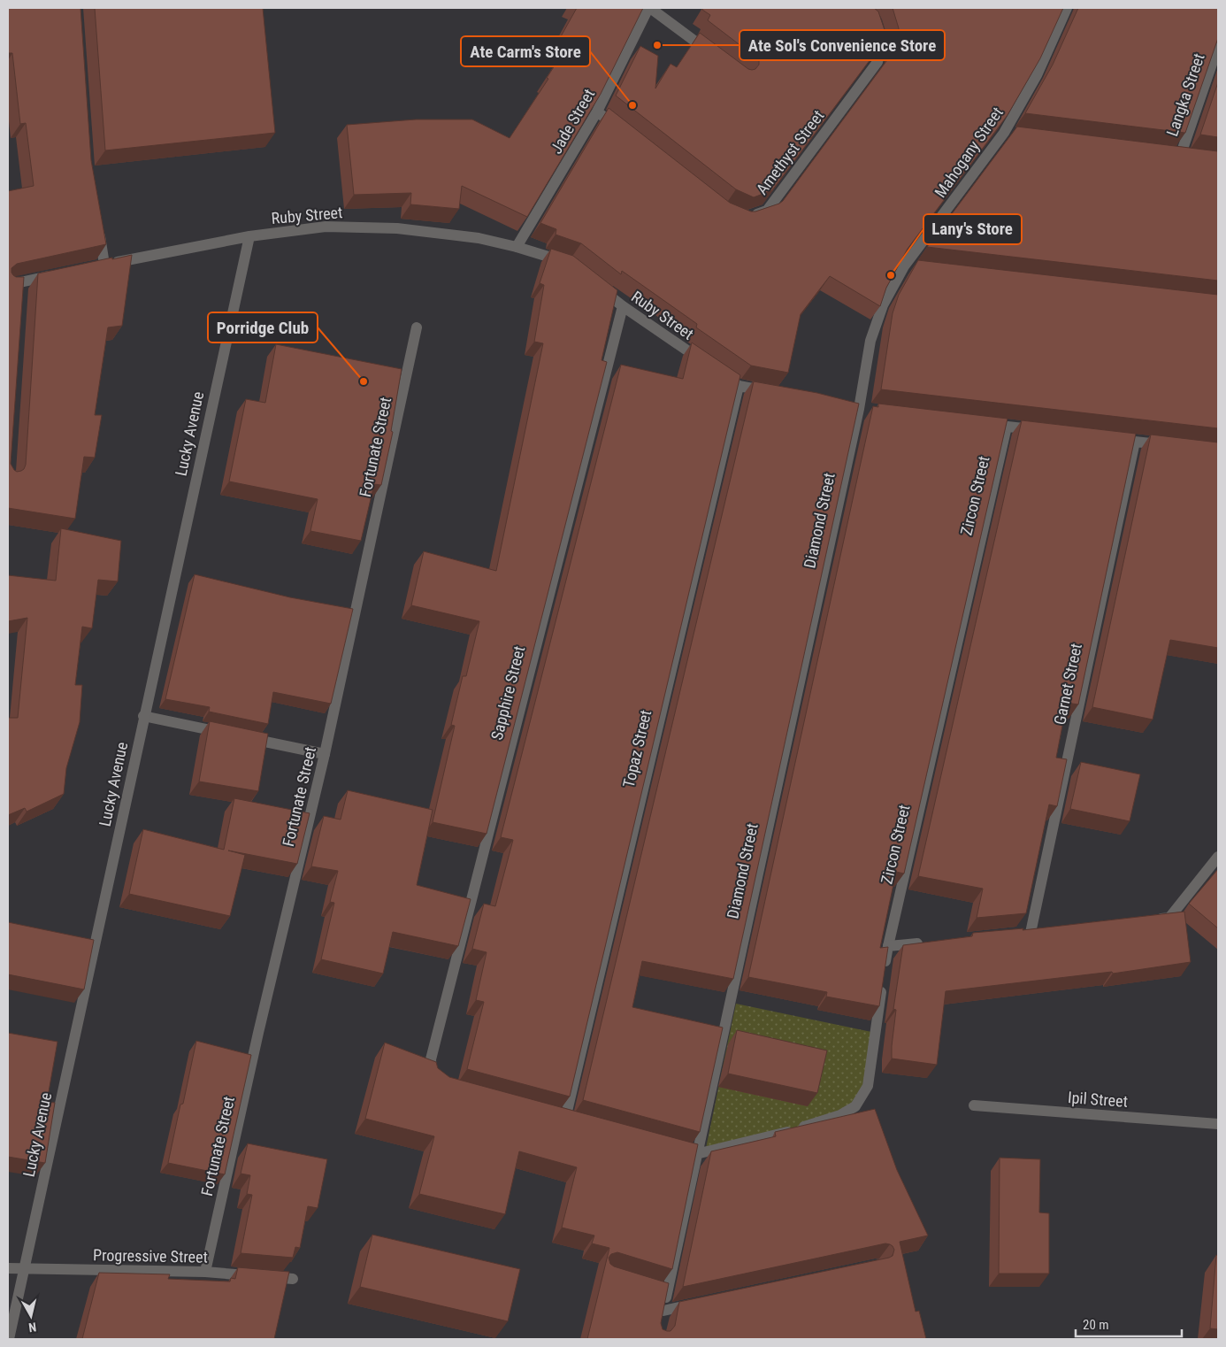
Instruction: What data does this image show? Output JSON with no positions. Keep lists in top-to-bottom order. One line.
{"streets":{"street":["Langka Street","Jade Street","Amethyst Street","Mahogany Street","Ruby Street","Lucky Avenue","Fortunate Street","Zircon Street","Diamond Street","Garnet Street","Sapphire Street","Topaz Street","Ipil Street","Progressive Street"]},"crossings":[["Jade Street","Ruby Street"],["Mahogany Street","Diamond Street"],["Ruby Street","Lucky Avenue"],["Ruby Street","Sapphire Street"],["Ruby Street","Topaz Street"],["Lucky Avenue","Progressive Street"],["Fortunate Street","Progressive Street"],["Zircon Street","Diamond Street"]],"places":["Ate Sol's Convenience Store","Ate Carm's Store","Lany's Store","Porridge Club"],"scale_bar":"20 m","north":"bottom"}
